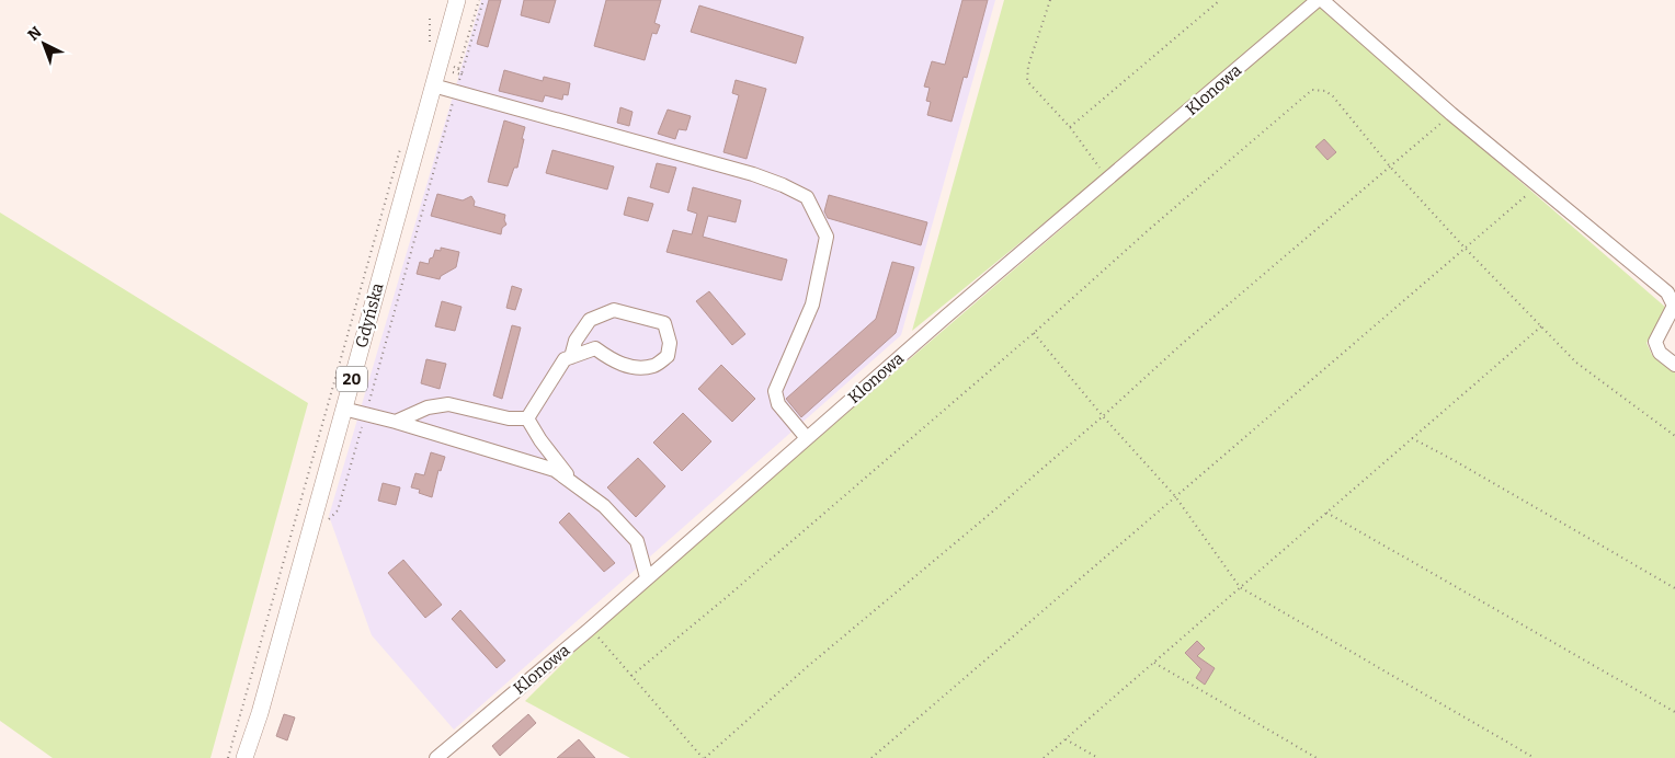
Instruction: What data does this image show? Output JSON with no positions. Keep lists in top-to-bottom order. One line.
{"streets":{"main road":["Gdyńska","20"],"street":["Klonowa"]},"north":"top left"}
